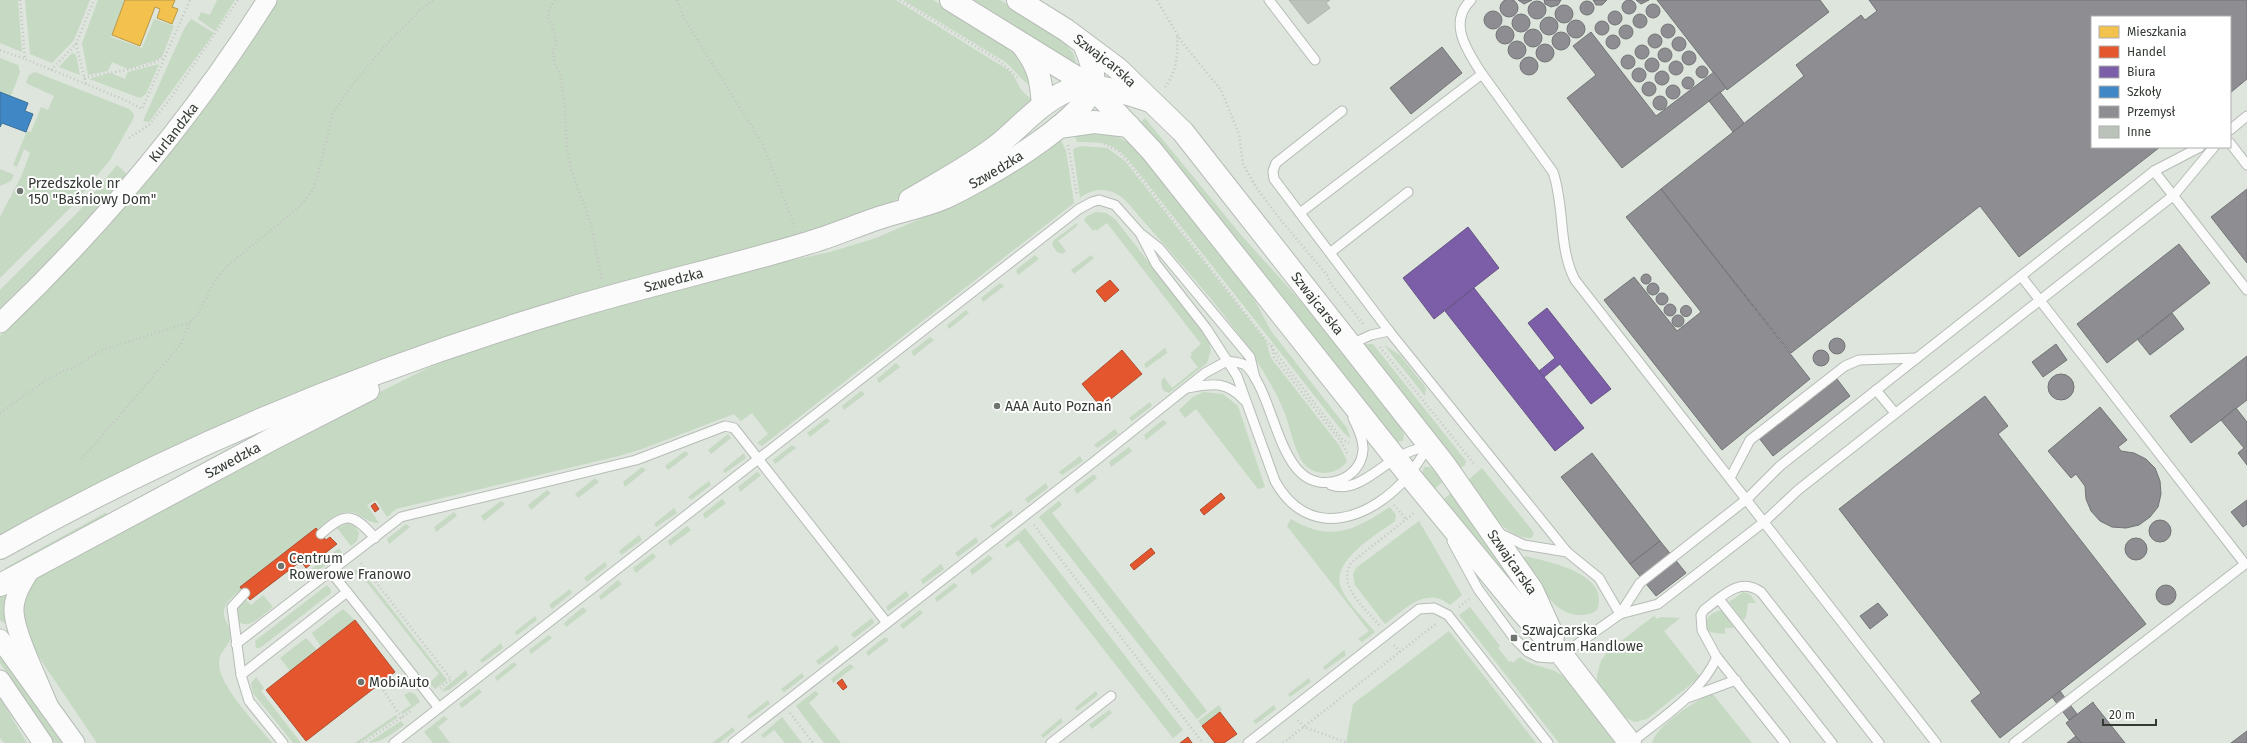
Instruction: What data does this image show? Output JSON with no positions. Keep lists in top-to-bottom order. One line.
{"streets":{"street":["Szwajcarska","Kurlandzka","Szwedzka"]},"crossings":[["Szwajcarska","Szwedzka"]],"places":{"other":["Przedszkole nr 150 \"Baśniowy Dom\"","AAA Auto Poznań","Centrum Rowerowe Franowo","MobiAuto"],"transit":["Szwajcarska Centrum Handlowe"]},"legend":["Mieszkania","Handel","Biura","Szkoły","Przemysł","Inne"],"scale_bar":"20 m"}
